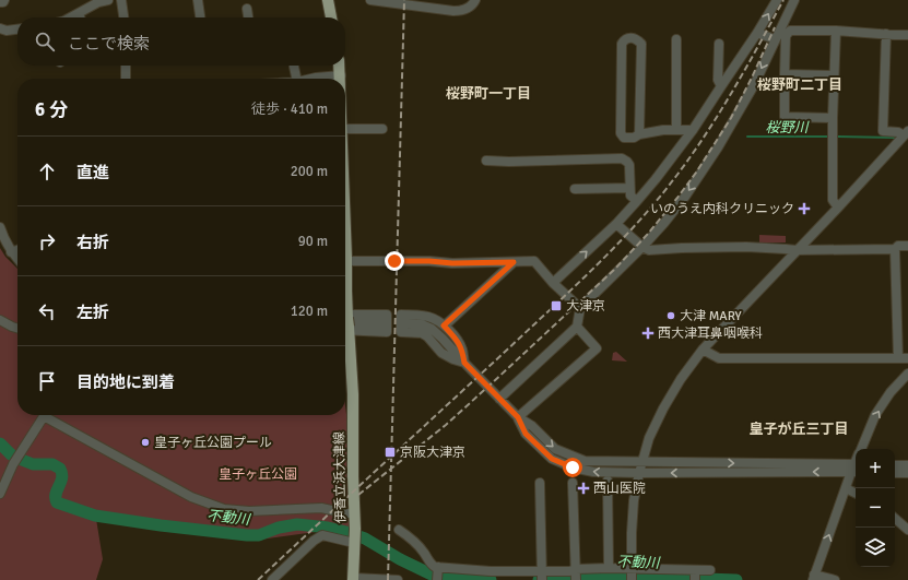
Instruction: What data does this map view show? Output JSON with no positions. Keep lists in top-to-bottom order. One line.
{"streets":{"main road":["伊香立浜大津線"]},"districts":["桜野町二丁目","桜野町一丁目","皇子が丘三丁目"],"water":["桜野川","不動川"],"parks":["皇子ヶ丘公園"],"places":{"health":["いのうえ内科クリニック","西大津耳鼻咽喉科","西山医院"],"transit":["大津京","京阪大津京"],"other":["大津 MARY","皇子ヶ丘公園プール"]},"page":{"search":"ここで検索","heading":["6 分","徒歩 · 410 m"],"list":[["直進","200 m"],["右折","90 m"],["左折","120 m"],"目的地に到着"],"map_buttons":["+","−"]}}
